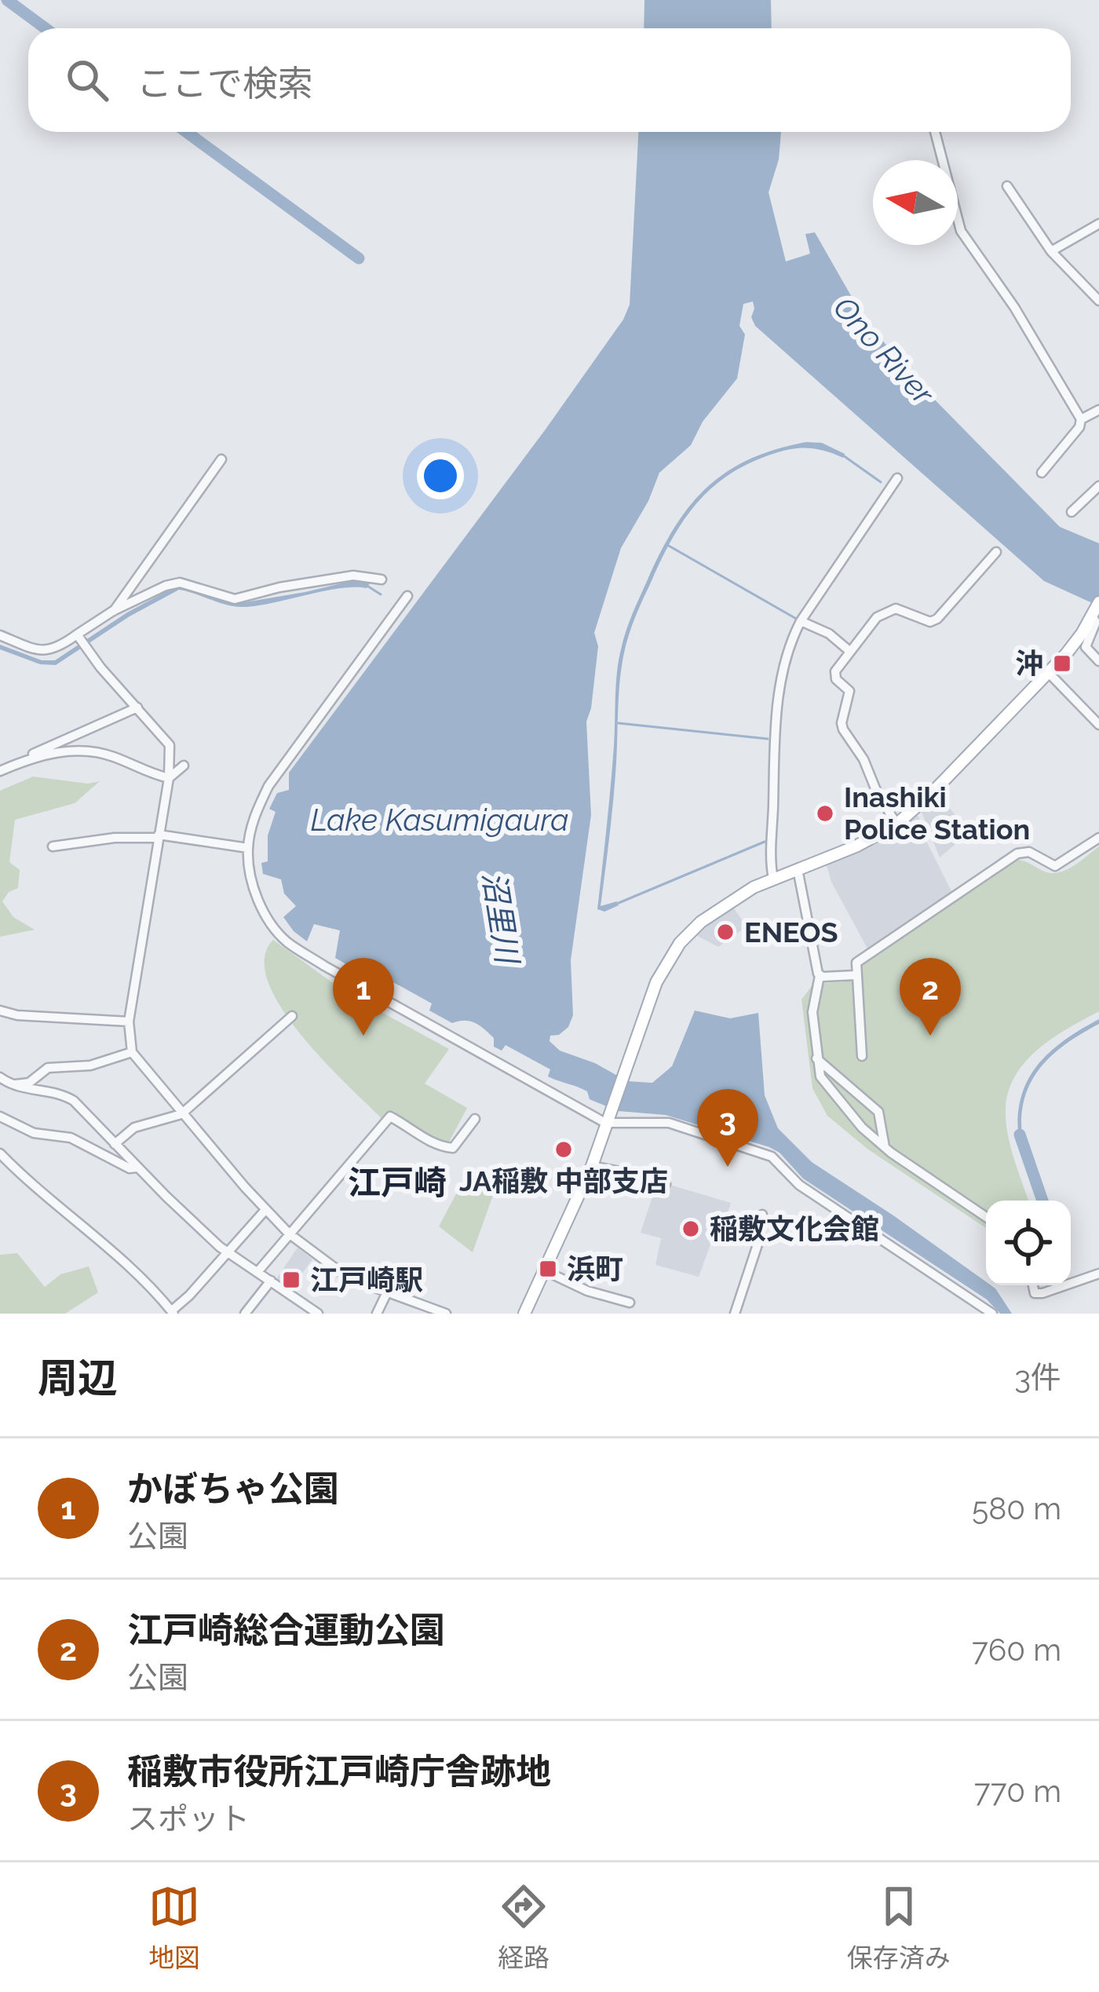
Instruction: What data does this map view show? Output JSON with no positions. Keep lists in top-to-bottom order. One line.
{"districts":["江戸崎"],"water":["Ono River","Lake Kasumigaura","沼里川"],"places":{"transit":["沖","浜町","江戸崎駅"],"other":["Inashiki Police Station","ENEOS","JA稲敷 中部支店","稲敷文化会館"]},"north":"left","page":{"search":"ここで検索","pins":["1","2","3"],"heading":["周辺","3件"],"list":[{"mark":"1","name":"かぼちゃ公園","note":"公園","value":"580 m"},{"mark":"2","name":"江戸崎総合運動公園","note":"公園","value":"760 m"},{"mark":"3","name":"稲敷市役所江戸崎庁舎跡地","note":"スポット","value":"770 m"}],"nav":["地図","経路","保存済み"]}}
